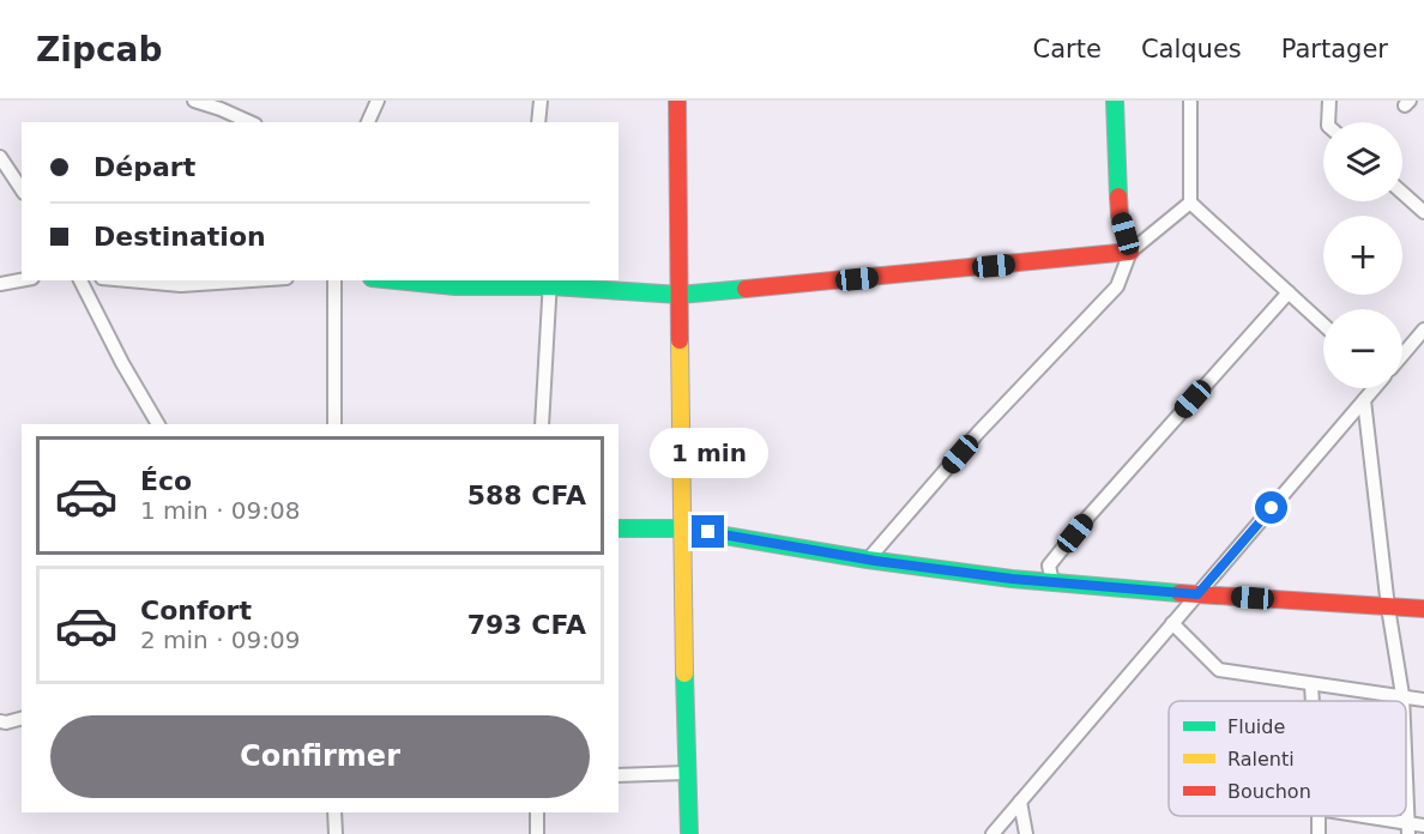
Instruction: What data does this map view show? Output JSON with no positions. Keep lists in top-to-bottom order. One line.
{"legend":["Fluide","Ralenti","Bouchon"],"page":{"header":"Zipcab","nav":["Carte","Calques","Partager"],"map_buttons":["+","−"],"banner":["Départ","Destination"],"bubble":"1 min","list":[{"name":"Éco","note":"1 min · 09:08","value":"588 CFA"},{"name":"Confort","note":"2 min · 09:09","value":"793 CFA"}],"buttons":"Confirmer"}}
